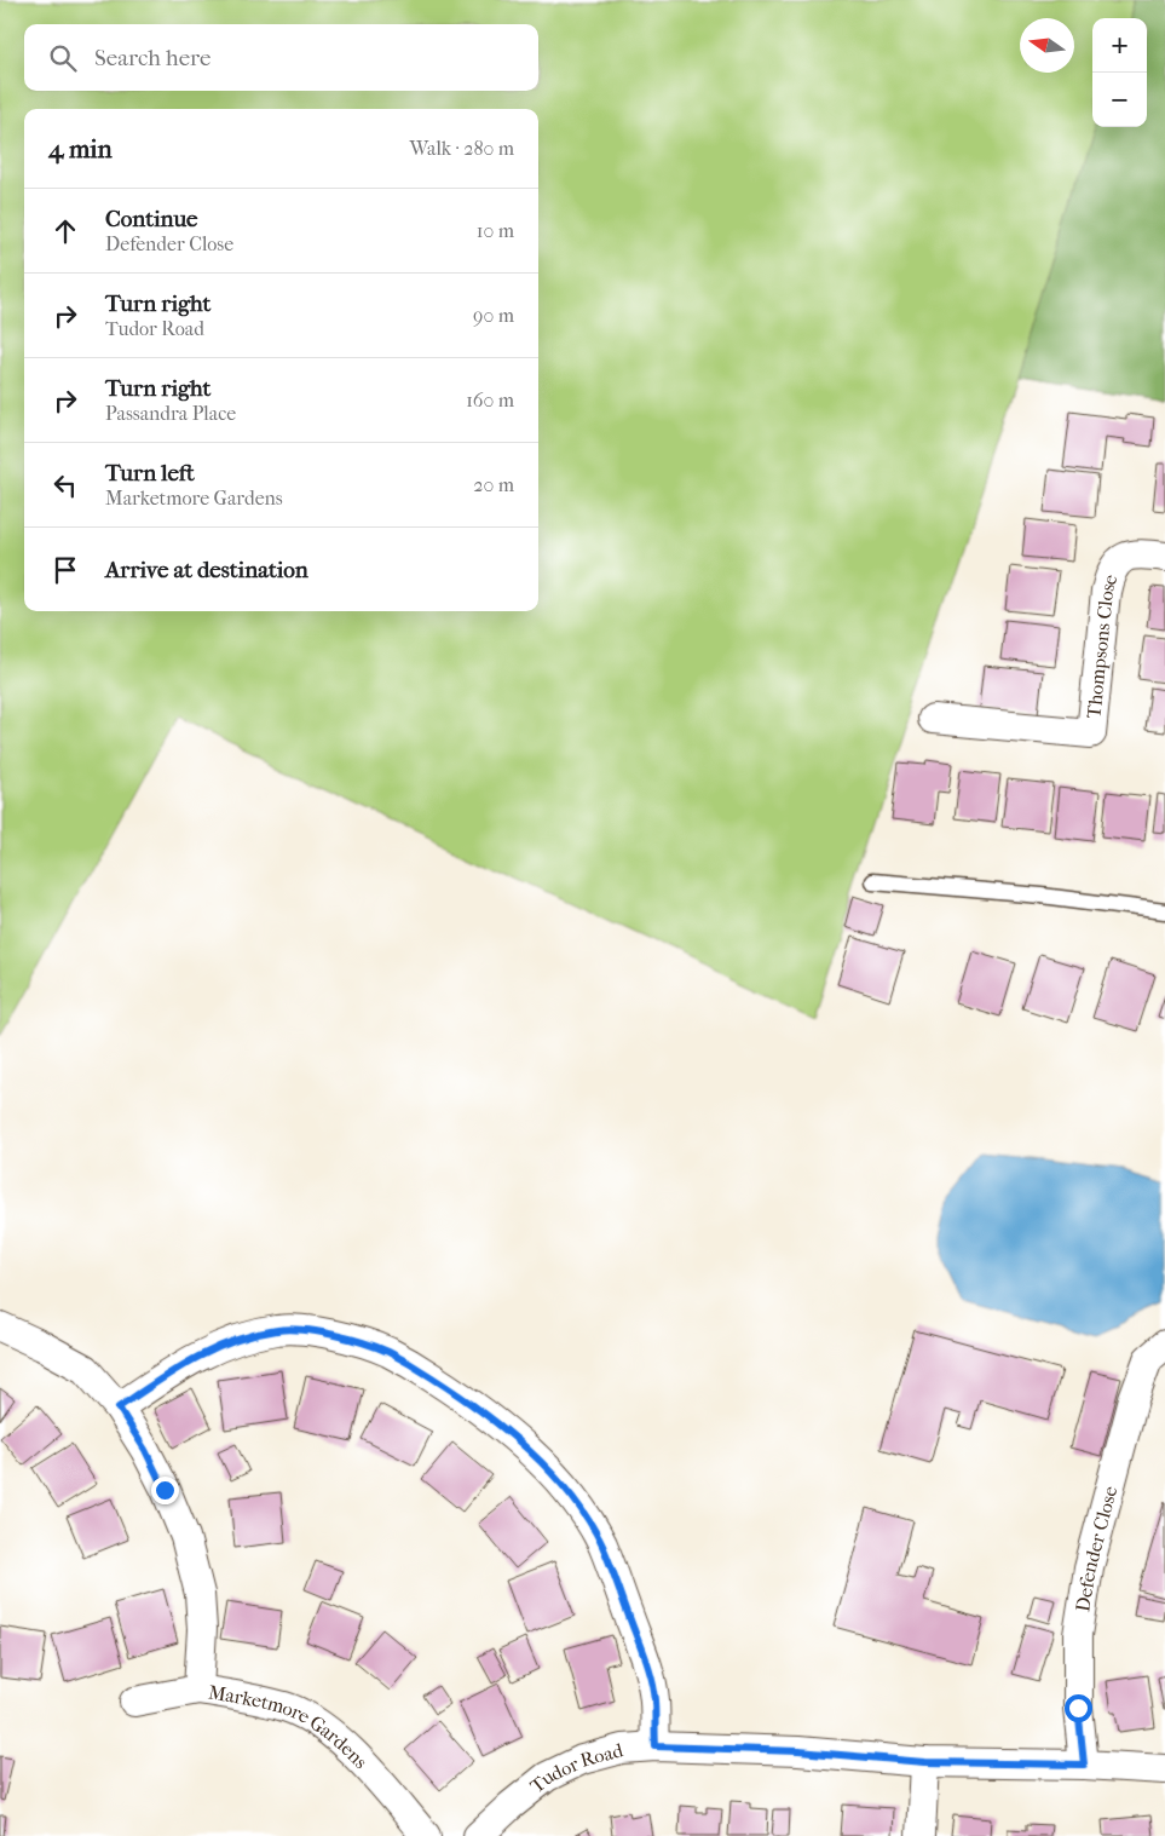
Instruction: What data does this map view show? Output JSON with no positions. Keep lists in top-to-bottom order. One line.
{"streets":{"street":["Thompsons Close","Defender Close","Marketmore Gardens","Tudor Road"]},"crossings":[["Defender Close","Tudor Road"]],"north":"left","page":{"map_buttons":["+","−"],"search":"Search here","heading":["4 min","Walk · 280 m"],"list":[["Continue","Defender Close","10 m"],["Turn right","Tudor Road","90 m"],["Turn right","Passandra Place","160 m"],["Turn left","Marketmore Gardens","20 m"],"Arrive at destination"]}}
